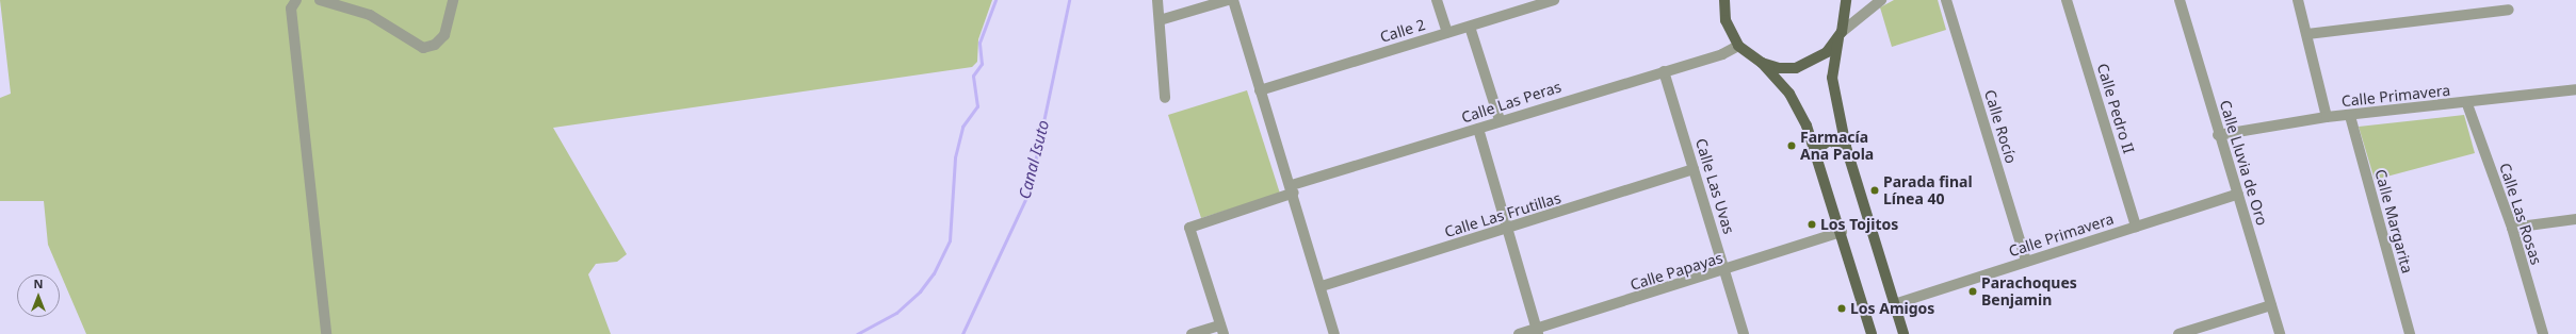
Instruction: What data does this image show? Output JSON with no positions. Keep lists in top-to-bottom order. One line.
{"streets":{"street":["Calle 2","Calle Primavera","Calle Las Peras","Calle Pedro II","Calle Rocío","Calle Lluvia de Oro","Calle Las Uvas","Calle Las Rosas","Calle Las Frutillas","Calle Margarita","Calle Papayas"]},"crossings":[["Calle Primavera","Calle Pedro II"],["Calle Primavera","Calle Rocío"],["Calle Primavera","Calle Lluvia de Oro"],["Calle Primavera","Calle Las Rosas"],["Calle Primavera","Calle Margarita"],["Calle Las Peras","Calle Las Uvas"],["Calle Las Uvas","Calle Las Frutillas"],["Calle Las Uvas","Calle Papayas"]],"water":["Canal Isuto"],"places":["Farmacía Ana Paola","Parada final Línea 40","Los Tojitos","Parachoques Benjamin","Los Amigos"],"north":"top"}
